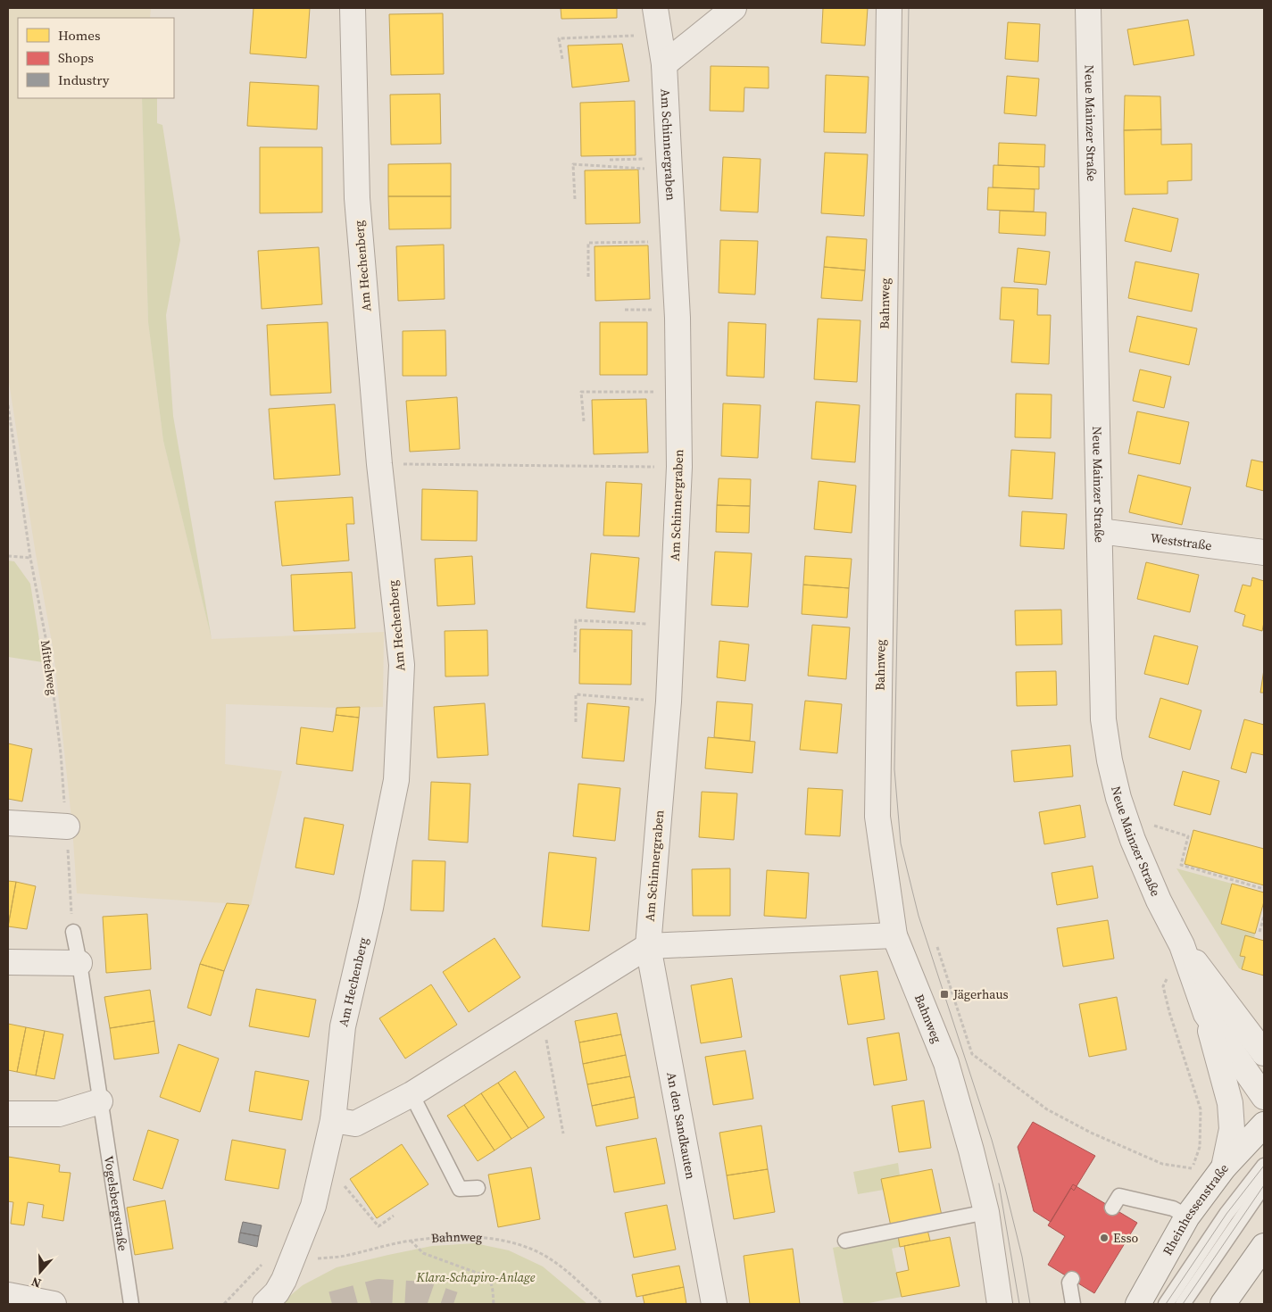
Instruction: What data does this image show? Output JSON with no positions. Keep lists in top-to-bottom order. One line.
{"streets":{"street":["Neue Mainzer Straße","Am Schinnergraben","Am Hechenberg","Bahnweg","Weststraße","An den Sandkauten","Rheinhessenstraße"],"lane":["Vogelsbergstraße"],"path":["Mittelweg"]},"crossings":[["Neue Mainzer Straße","Weststraße"],["Am Schinnergraben","An den Sandkauten"],["Am Hechenberg","Bahnweg"],["Mittelweg","Vogelsbergstraße"]],"parks":["Klara-Schapiro-Anlage"],"places":{"transit":["Jägerhaus"],"other":["Esso"]},"legend":["Homes","Shops","Industry"],"north":"bottom"}
